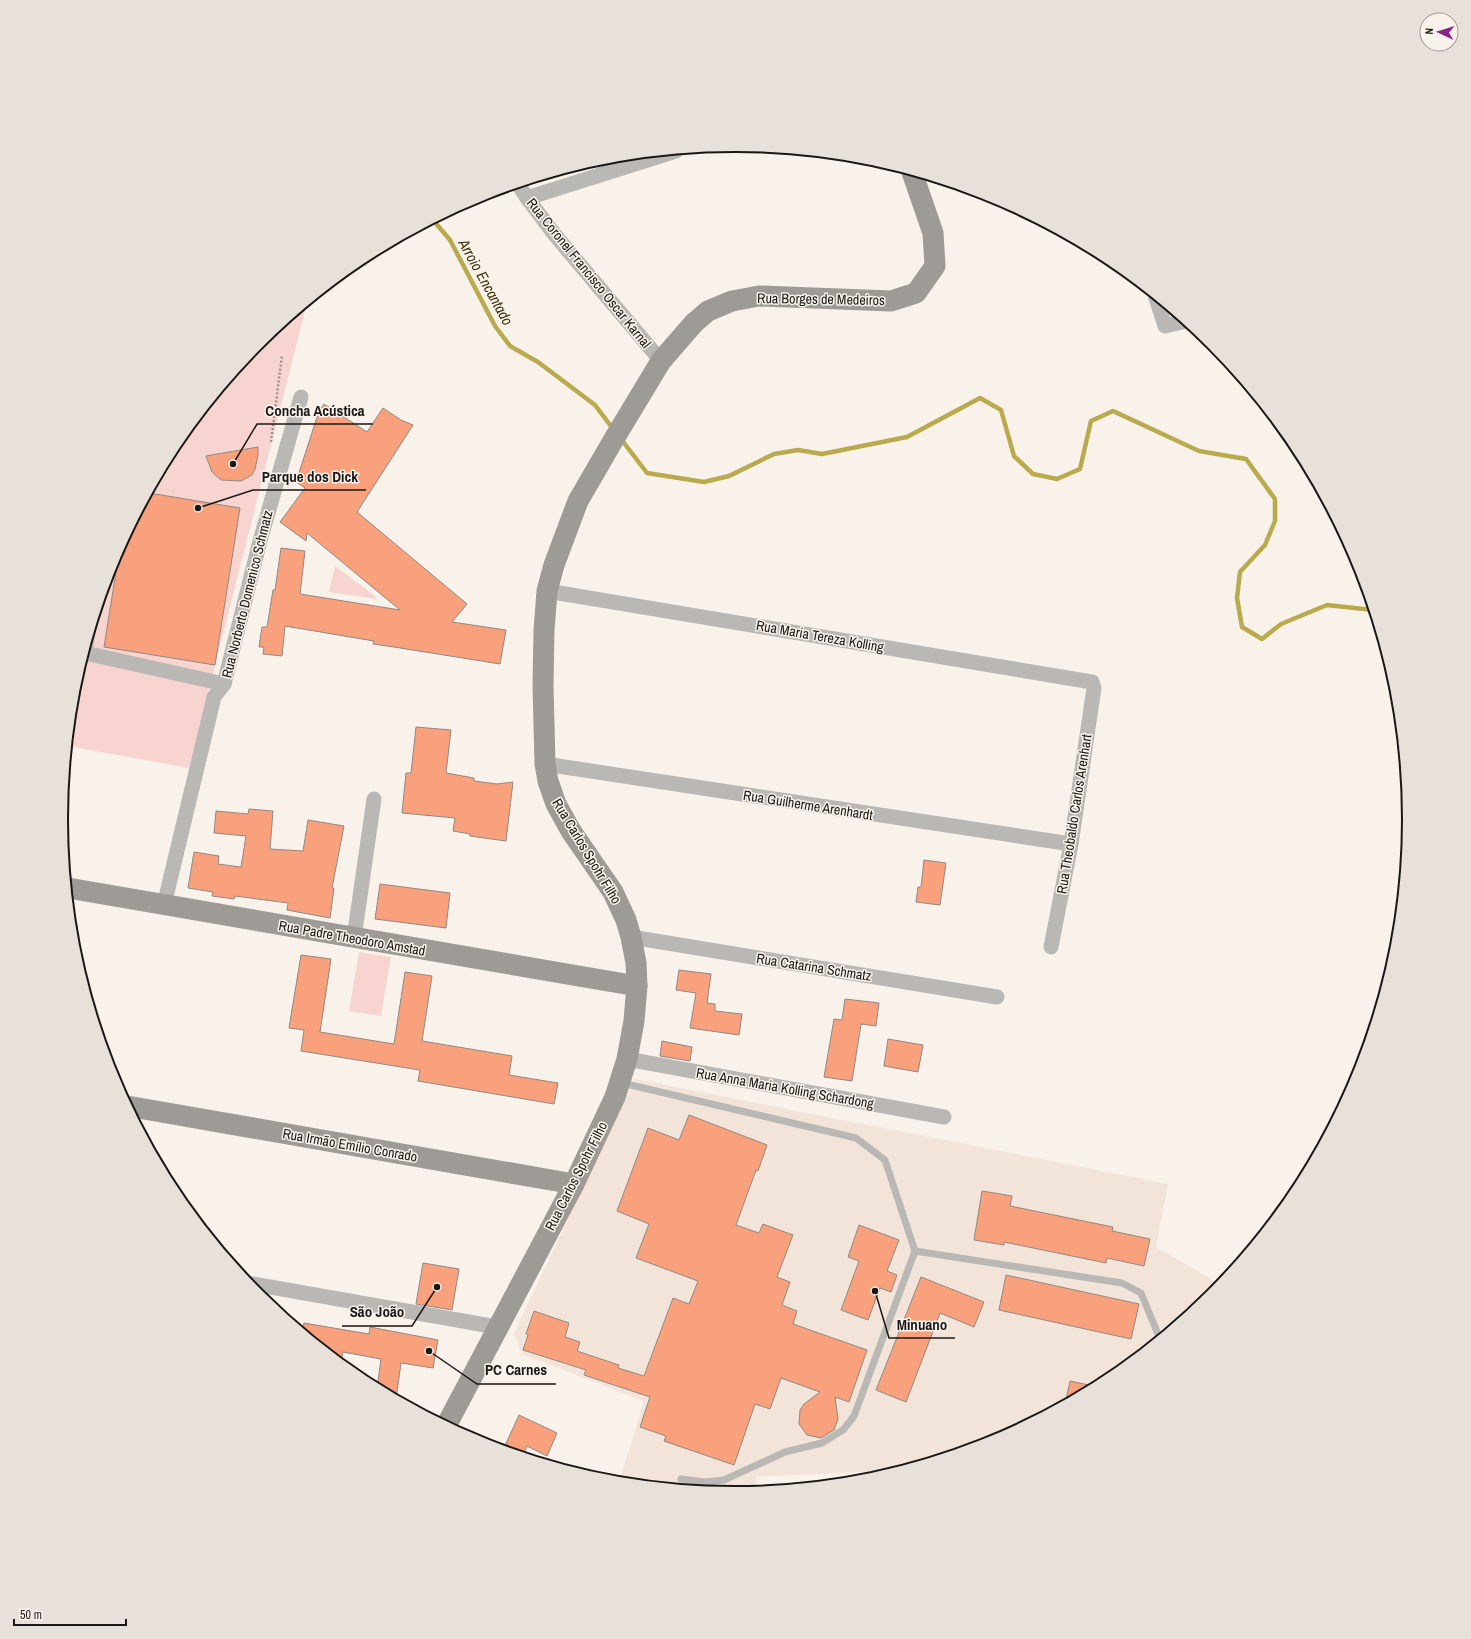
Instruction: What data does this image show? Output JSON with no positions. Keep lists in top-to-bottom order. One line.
{"streets":{"main road":["Rua Borges de Medeiros","Rua Carlos Spohr Filho","Rua Padre Theodoro Amstad","Rua Irmão Emílio Conrado"],"street":["Rua Coronel Francisco Oscar Karnal","Rua Norberto Domenico Schmatz","Rua Maria Tereza Kolling","Rua Guilherme Arenhardt","Rua Theobaldo Carlos Arenhart","Rua Catarina Schmatz","Rua Anna Maria Kolling Schardong"]},"crossings":[["Rua Coronel Francisco Oscar Karnal","Rua Borges de Medeiros"],["Rua Borges de Medeiros","Rua Carlos Spohr Filho"],["Rua Norberto Domenico Schmatz","Rua Padre Theodoro Amstad"],["Rua Maria Tereza Kolling","Rua Theobaldo Carlos Arenhart"],["Rua Maria Tereza Kolling","Rua Carlos Spohr Filho"],["Rua Guilherme Arenhardt","Rua Theobaldo Carlos Arenhart"],["Rua Guilherme Arenhardt","Rua Carlos Spohr Filho"],["Rua Carlos Spohr Filho","Rua Padre Theodoro Amstad"],["Rua Carlos Spohr Filho","Rua Catarina Schmatz"],["Rua Carlos Spohr Filho","Rua Anna Maria Kolling Schardong"],["Rua Carlos Spohr Filho","Rua Irmão Emílio Conrado"]],"water":["Arroio Encantado"],"places":["Concha Acústica","Parque dos Dick","São João","Minuano","PC Carnes"],"scale_bar":"50 m","north":"left"}
